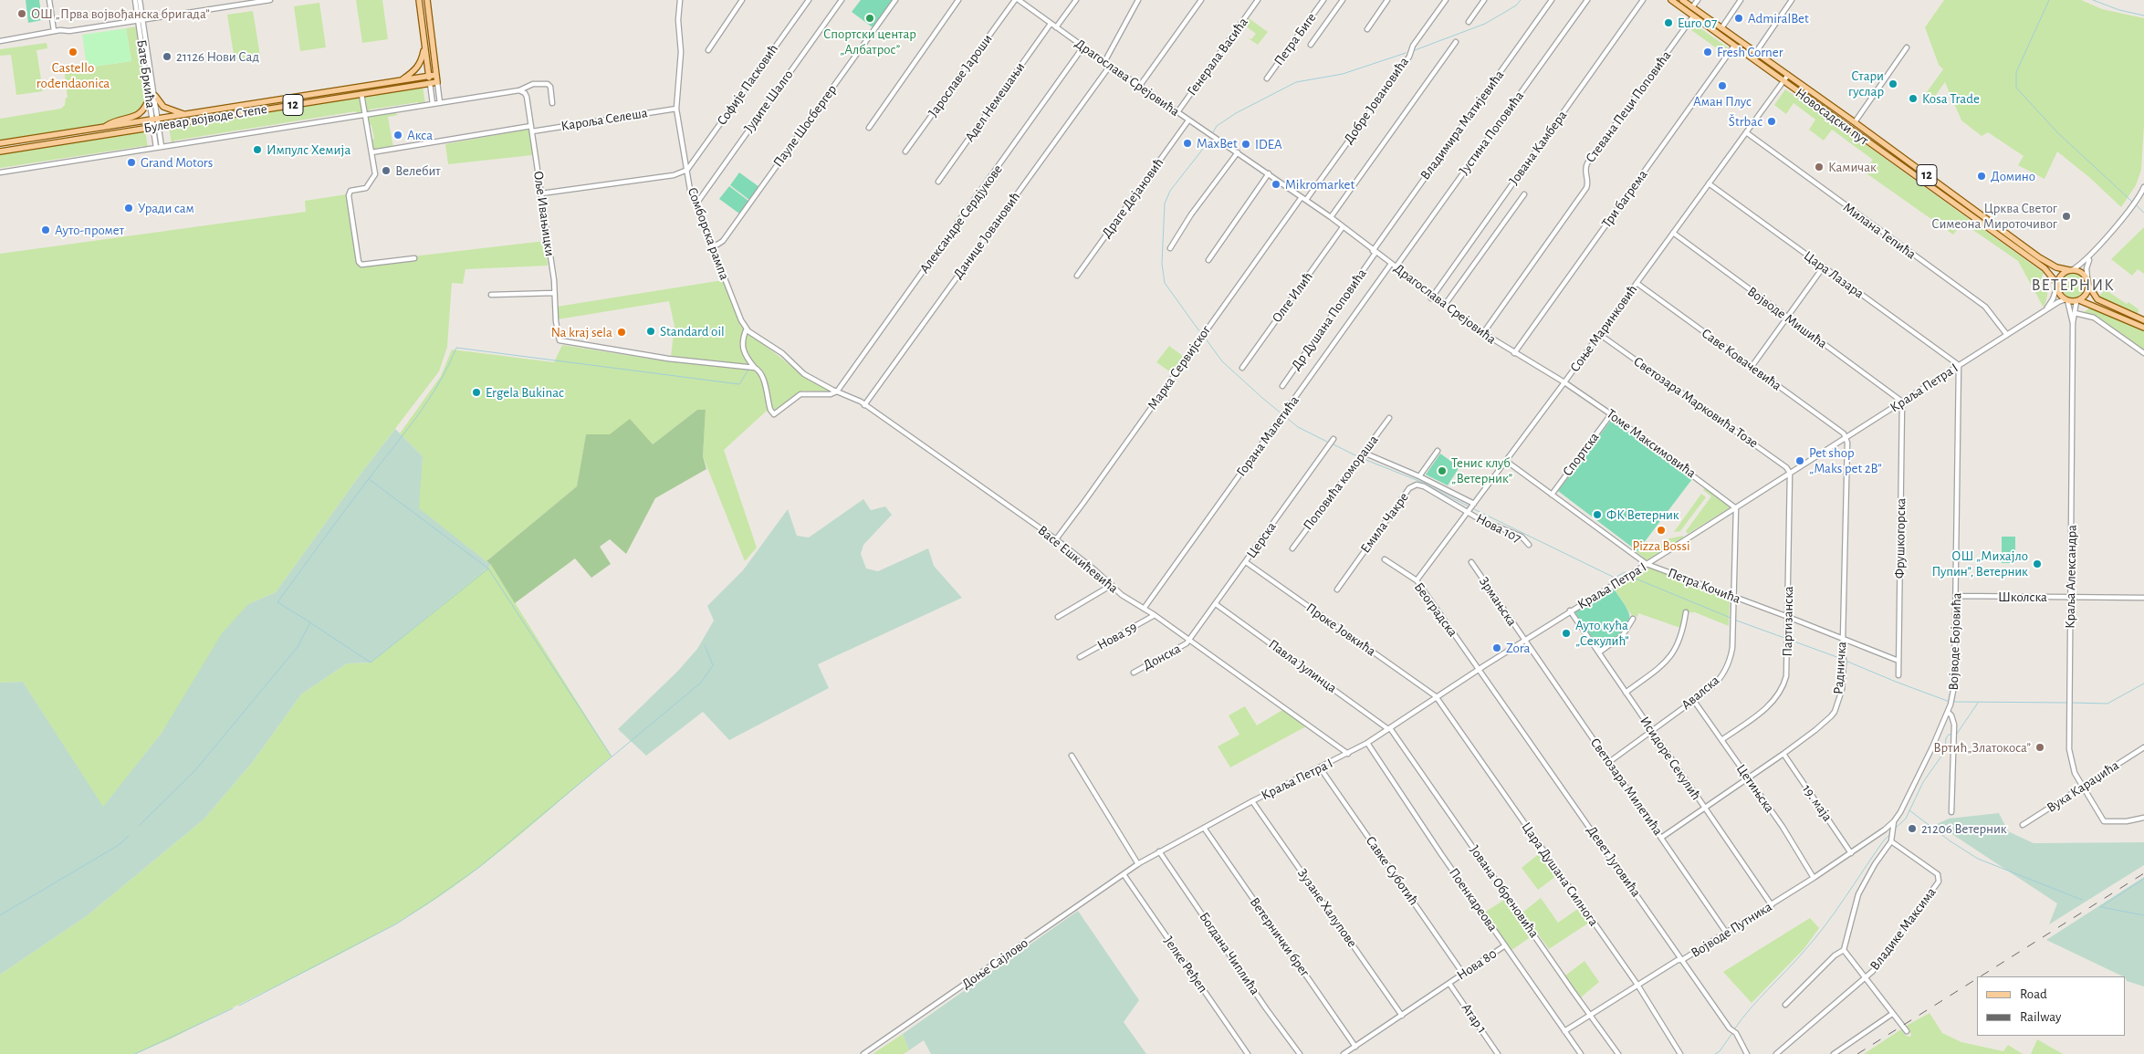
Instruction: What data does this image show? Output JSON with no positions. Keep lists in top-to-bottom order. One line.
{"streets":{"main road":["12","Новосадски пут","Булевар војводе Степе"],"street":["Петра Биге","Генерала Васића","Бате Бркића","Јарославе Јароши","Драгослава Срејовића","Софије Пасковић","Добре Јовановића","Јудите Шалго","Адел Немешањи","Стевана Пеци Поповића","Кароља Селеша","Владимира Матијевића","Пауле Шосбергер","Јустина Поповића","Јована Камбера","Драге Дејановић","Три багрема","Оље Ивањицки","Александре Сердјукове","Милана Тепића","Сомборска рампа","Данице Јовановић","Цара Лазара","Олге Илић","Војводе Мишића","Др Душана Поповића","Соње Маринковић","Саве Ковачевића","Марка Сервијског","Краља Петра I","Светозара Марковића Тозе","Горана Малетића","Томе Максимовића","Спортска","Поповића комораша","Емила Чакре","Нова 107","Фрушкогорска","Церска","Васе Ешкићевића","Краља Александра","Петра Кочића","Школска","Зрмањска","Београдска","Партизанска","Проке Јовкића","Нова 59","Војводе Бојовића","Донска","Павла Јулинца","Радничка","Авалска","Исидоре Секулић","Светозара Милетића","Вука Караџића","Цетињска","19. маја","Девет Југовића","Савке Суботић","Цара Душана Силнога","Јована Обреновића","Поенкареова","Зузане Халупове","Владике Максима","Војводе Путника","Ветернички брег","Богдана Чиплића","Доње Сајлово","Јелке Ређеп","Нова 80","Атар 1"]},"crossings":[["Генерала Васића","Драгослава Срејовића"],["Бате Бркића","Булевар војводе Степе"],["Јарославе Јароши","Драгослава Срејовића"],["Драгослава Срејовића","Добре Јовановића"],["Драгослава Срејовића","Адел Немешањи"],["Драгослава Срејовића","Стевана Пеци Поповића"],["Драгослава Срејовића","Владимира Матијевића"],["Драгослава Срејовића","Јустина Поповића"],["Драгослава Срејовића","Јована Камбера"],["Драгослава Срејовића","Драге Дејановић"],["Драгослава Срејовића","Три багрема"],["Драгослава Срејовића","Александре Сердјукове"],["Драгослава Срејовића","Данице Јовановић"],["Драгослава Срејовића","Олге Илић"],["Драгослава Срејовића","Др Душана Поповића"],["Драгослава Срејовића","Соње Маринковић"],["Драгослава Срејовића","Марка Сервијског"],["Драгослава Срејовића","Горана Малетића"],["Драгослава Срејовића","Томе Максимовића"],["Софије Пасковић","Сомборска рампа"],["Јудите Шалго","Сомборска рампа"],["12","Новосадски пут"],["12","Булевар војводе Степе"],["12","Краља Петра I"],["Стевана Пеци Поповића","Новосадски пут"],["Новосадски пут","Три багрема"],["Новосадски пут","Соње Маринковић"],["Новосадски пут","Краља Петра I"],["Кароља Селеша","Оље Ивањицки"],["Кароља Селеша","Сомборска рампа"],["Владимира Матијевића","Др Душана Поповића"],["Пауле Шосбергер","Сомборска рампа"],["Александре Сердјукове","Васе Ешкићевића"],["Милана Тепића","Соње Маринковић"],["Милана Тепића","Краља Петра I"],["Сомборска рампа","Васе Ешкићевића"],["Данице Јовановић","Васе Ешкићевића"],["Цара Лазара","Соње Маринковић"],["Цара Лазара","Краља Петра I"],["Цара Лазара","Војводе Бојовића"],["Војводе Мишића","Соње Маринковић"],["Војводе Мишића","Краља Петра I"],["Војводе Мишића","Фрушкогорска"],["Соње Маринковић","Саве Ковачевића"],["Соње Маринковић","Светозара Марковића Тозе"],["Соње Маринковић","Томе Максимовића"],["Соње Маринковић","Емила Чакре"],["Соње Маринковић","Нова 107"],["Соње Маринковић","Петра Кочића"],["Соње Маринковић","Београдска"],["Саве Ковачевића","Краља Петра I"],["Саве Ковачевића","Радничка"],["Марка Сервијског","Васе Ешкићевића"],["Краља Петра I","Светозара Марковића Тозе"],["Краља Петра I","Томе Максимовића"],["Краља Петра I","Фрушкогорска"],["Краља Петра I","Васе Ешкићевића"],["Краља Петра I","Петра Кочића"],["Краља Петра I","Зрмањска"],["Краља Петра I","Београдска"],["Краља Петра I","Партизанска"],["Краља Петра I","Проке Јовкића"],["Краља Петра I","Војводе Бојовића"],["Краља Петра I","Павла Јулинца"],["Краља Петра I","Радничка"],["Краља Петра I","Авалска"],["Краља Петра I","Исидоре Секулић"],["Краља Петра I","Светозара Милетића"],["Краља Петра I","Девет Југовића"],["Краља Петра I","Савке Суботић"],["Краља Петра I","Цара Душана Силнога"],["Краља Петра I","Јована Обреновића"],["Краља Петра I","Поенкареова"],["Краља Петра I","Зузане Халупове"],["Краља Петра I","Ветернички брег"],["Краља Петра I","Богдана Чиплића"],["Краља Петра I","Доње Сајлово"],["Краља Петра I","Јелке Ређеп"],["Светозара Марковића Тозе","Партизанска"],["Горана Малетића","Васе Ешкићевића"],["Томе Максимовића","Спортска"],["Томе Максимовића","Авалска"],["Спортска","Петра Кочића"],["Поповића комораша","Емила Чакре"],["Емила Чакре","Нова 107"],["Фрушкогорска","Петра Кочића"],["Церска","Васе Ешкићевића"],["Церска","Проке Јовкића"],["Церска","Донска"],["Церска","Павла Јулинца"],["Васе Ешкићевића","Нова 59"],["Васе Ешкићевића","Донска"],["Краља Александра","Школска"],["Краља Александра","Вука Караџића"],["Петра Кочића","Партизанска"],["Петра Кочића","Радничка"],["Петра Кочића","Авалска"],["Школска","Војводе Бојовића"],["Зрмањска","Светозара Милетића"],["Београдска","Девет Југовића"],["Партизанска","Цетињска"],["Проке Јовкића","Цара Душана Силнога"],["Војводе Бојовића","Војводе Путника"],["Павла Јулинца","Јована Обреновића"],["Радничка","Исидоре Секулић"],["Радничка","Светозара Милетића"],["Радничка","Цетињска"],["Радничка","19. маја"],["Авалска","Исидоре Секулић"],["Авалска","Светозара Милетића"],["Авалска","Цетињска"],["Исидоре Секулић","Војводе Путника"],["Светозара Милетића","Војводе Путника"],["Цетињска","Војводе Путника"],["19. маја","Војводе Путника"],["Девет Југовића","Војводе Путника"],["Савке Суботић","Нова 80"],["Цара Душана Силнога","Војводе Путника"],["Јована Обреновића","Војводе Путника"],["Поенкареова","Војводе Путника"],["Поенкареова","Нова 80"],["Зузане Халупове","Нова 80"],["Ветернички брег","Нова 80"],["Доње Сајлово","Јелке Ређеп"],["Нова 80","Атар 1"]],"districts":["ВЕТЕРНИК"],"places":["ОШ „Прва војвођанска бригада”","Спортски центар „Албатрос”","AdmiralBet","Euro 07","Castello rođendaonica","Fresh Corner","21126 Нови Сад","Стари гуслар","Аман Плус","Kosa Trade","Štrbac","Акса","MaxBet","IDEA","Импулс Хемија","Grand Motors","Камичак","Велебит","Домино","Mikromarket","Уради сам","Црква Светог Симеона Мироточивог","Ауто-промет","Standard oil","Na kraj sela","Ergela Bukinac","Pet shop „Maks pet 2B”","Тенис клуб „Ветерник”","ФК Ветерник","Pizza Bossi","ОШ „Михајло Пупин”, Ветерник","Ауто кућа „Секулић”","Zora","Вртић„Златокоса”","21206 Ветерник"],"legend":["Road","Railway"]}
